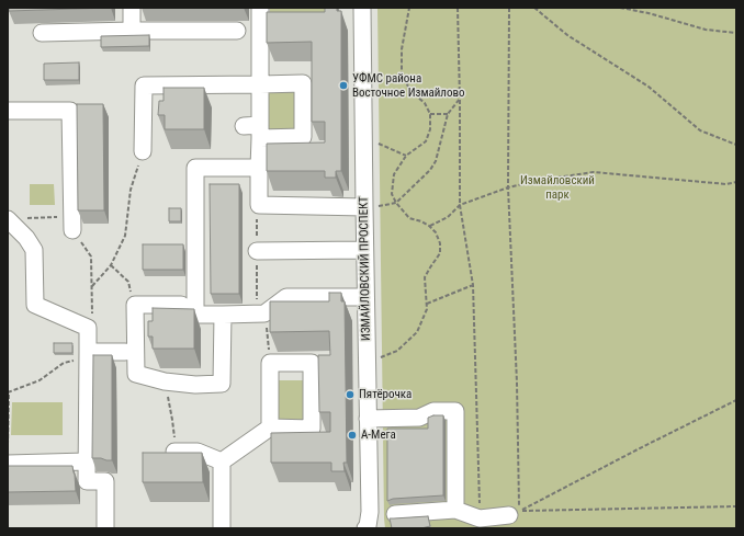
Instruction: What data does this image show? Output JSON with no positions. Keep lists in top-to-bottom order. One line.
{"streets":{"street":["ИЗМАЙЛОВСКИЙ ПРОСПЕКТ"]},"parks":["Измайловский парк"],"places":["УФМС района Восточное Измайлово","Пятёрочка","А-Мега"]}
